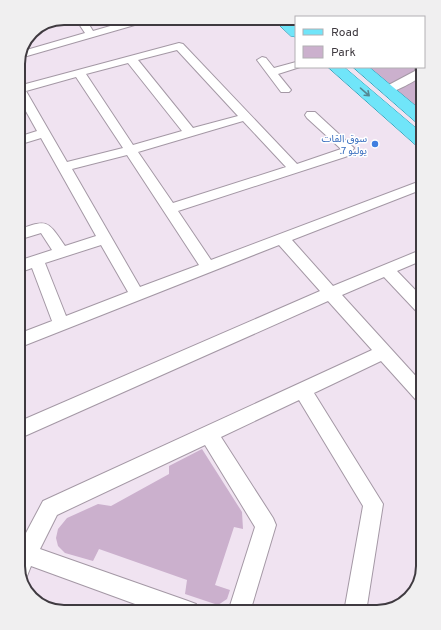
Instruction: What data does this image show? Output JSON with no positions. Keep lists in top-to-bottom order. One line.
{"places":["سوق القات .7 يوليو"],"legend":["Road","Park"]}
